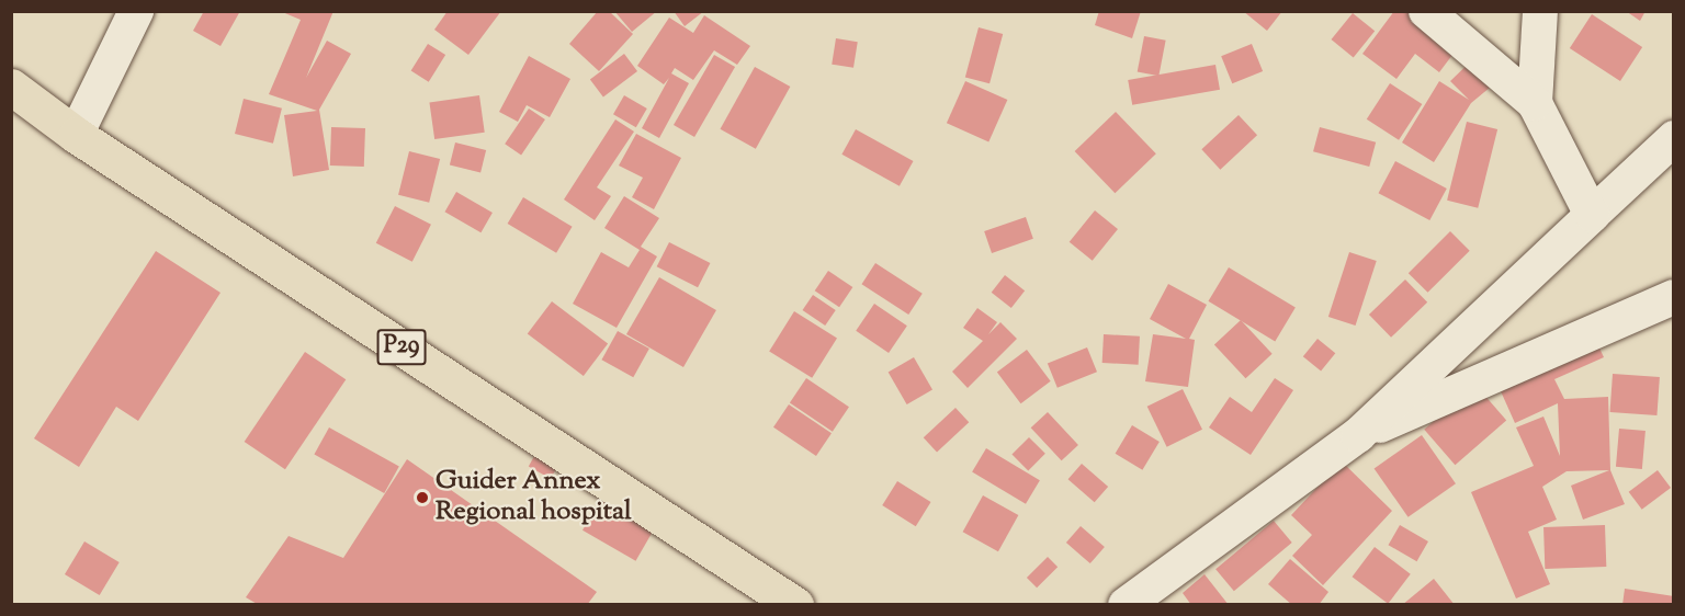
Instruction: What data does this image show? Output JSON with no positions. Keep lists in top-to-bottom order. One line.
{"streets":{"main road":["P29"]},"places":["Guider Annex Regional hospital"]}
